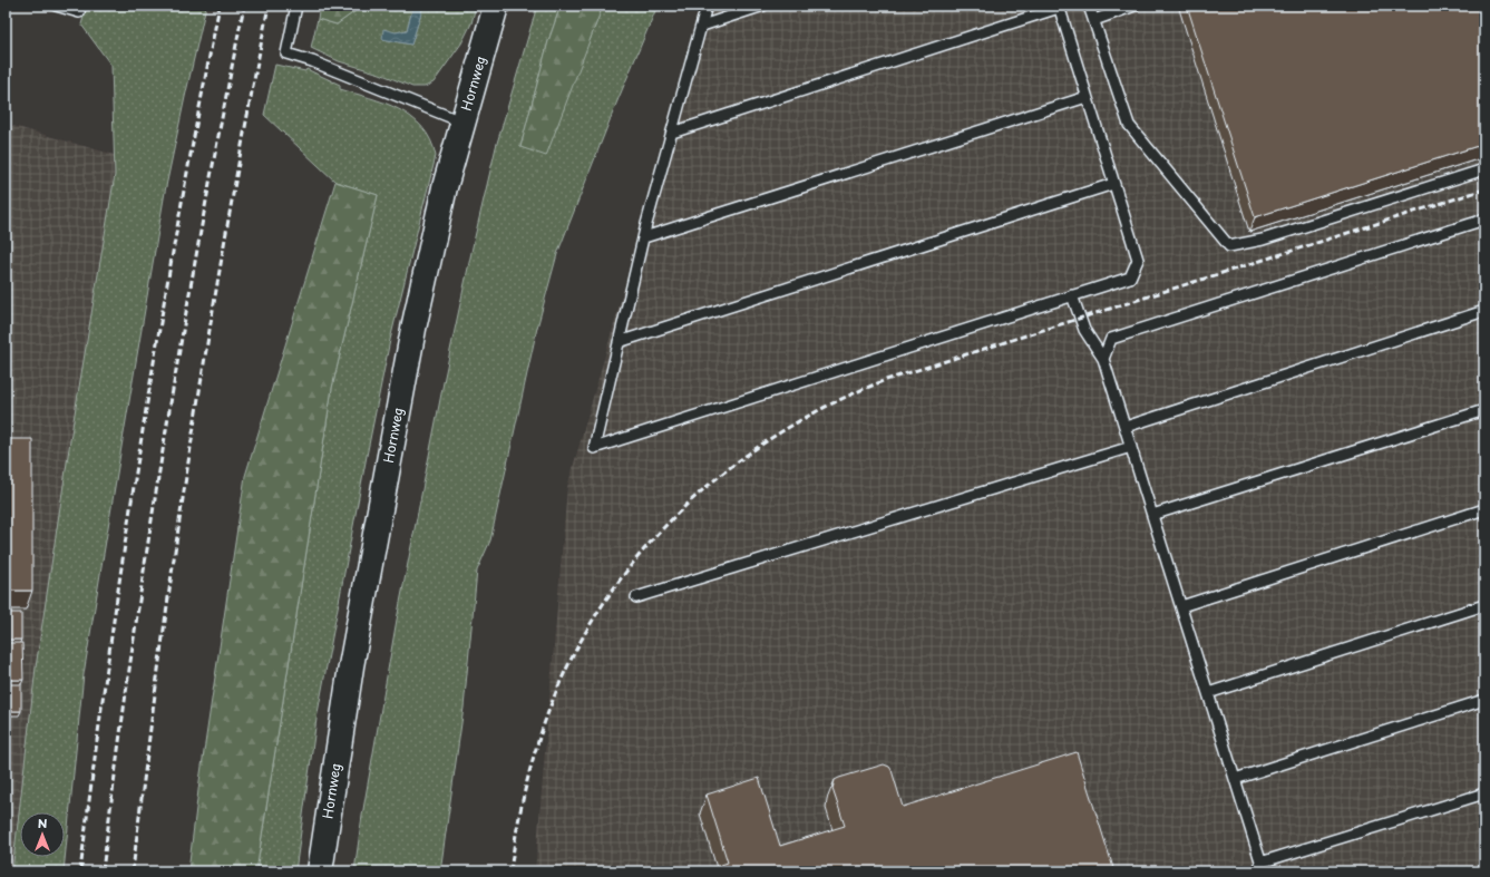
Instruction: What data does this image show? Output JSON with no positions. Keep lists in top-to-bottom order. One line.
{"streets":{"street":["Hornweg"]},"north":"top"}
